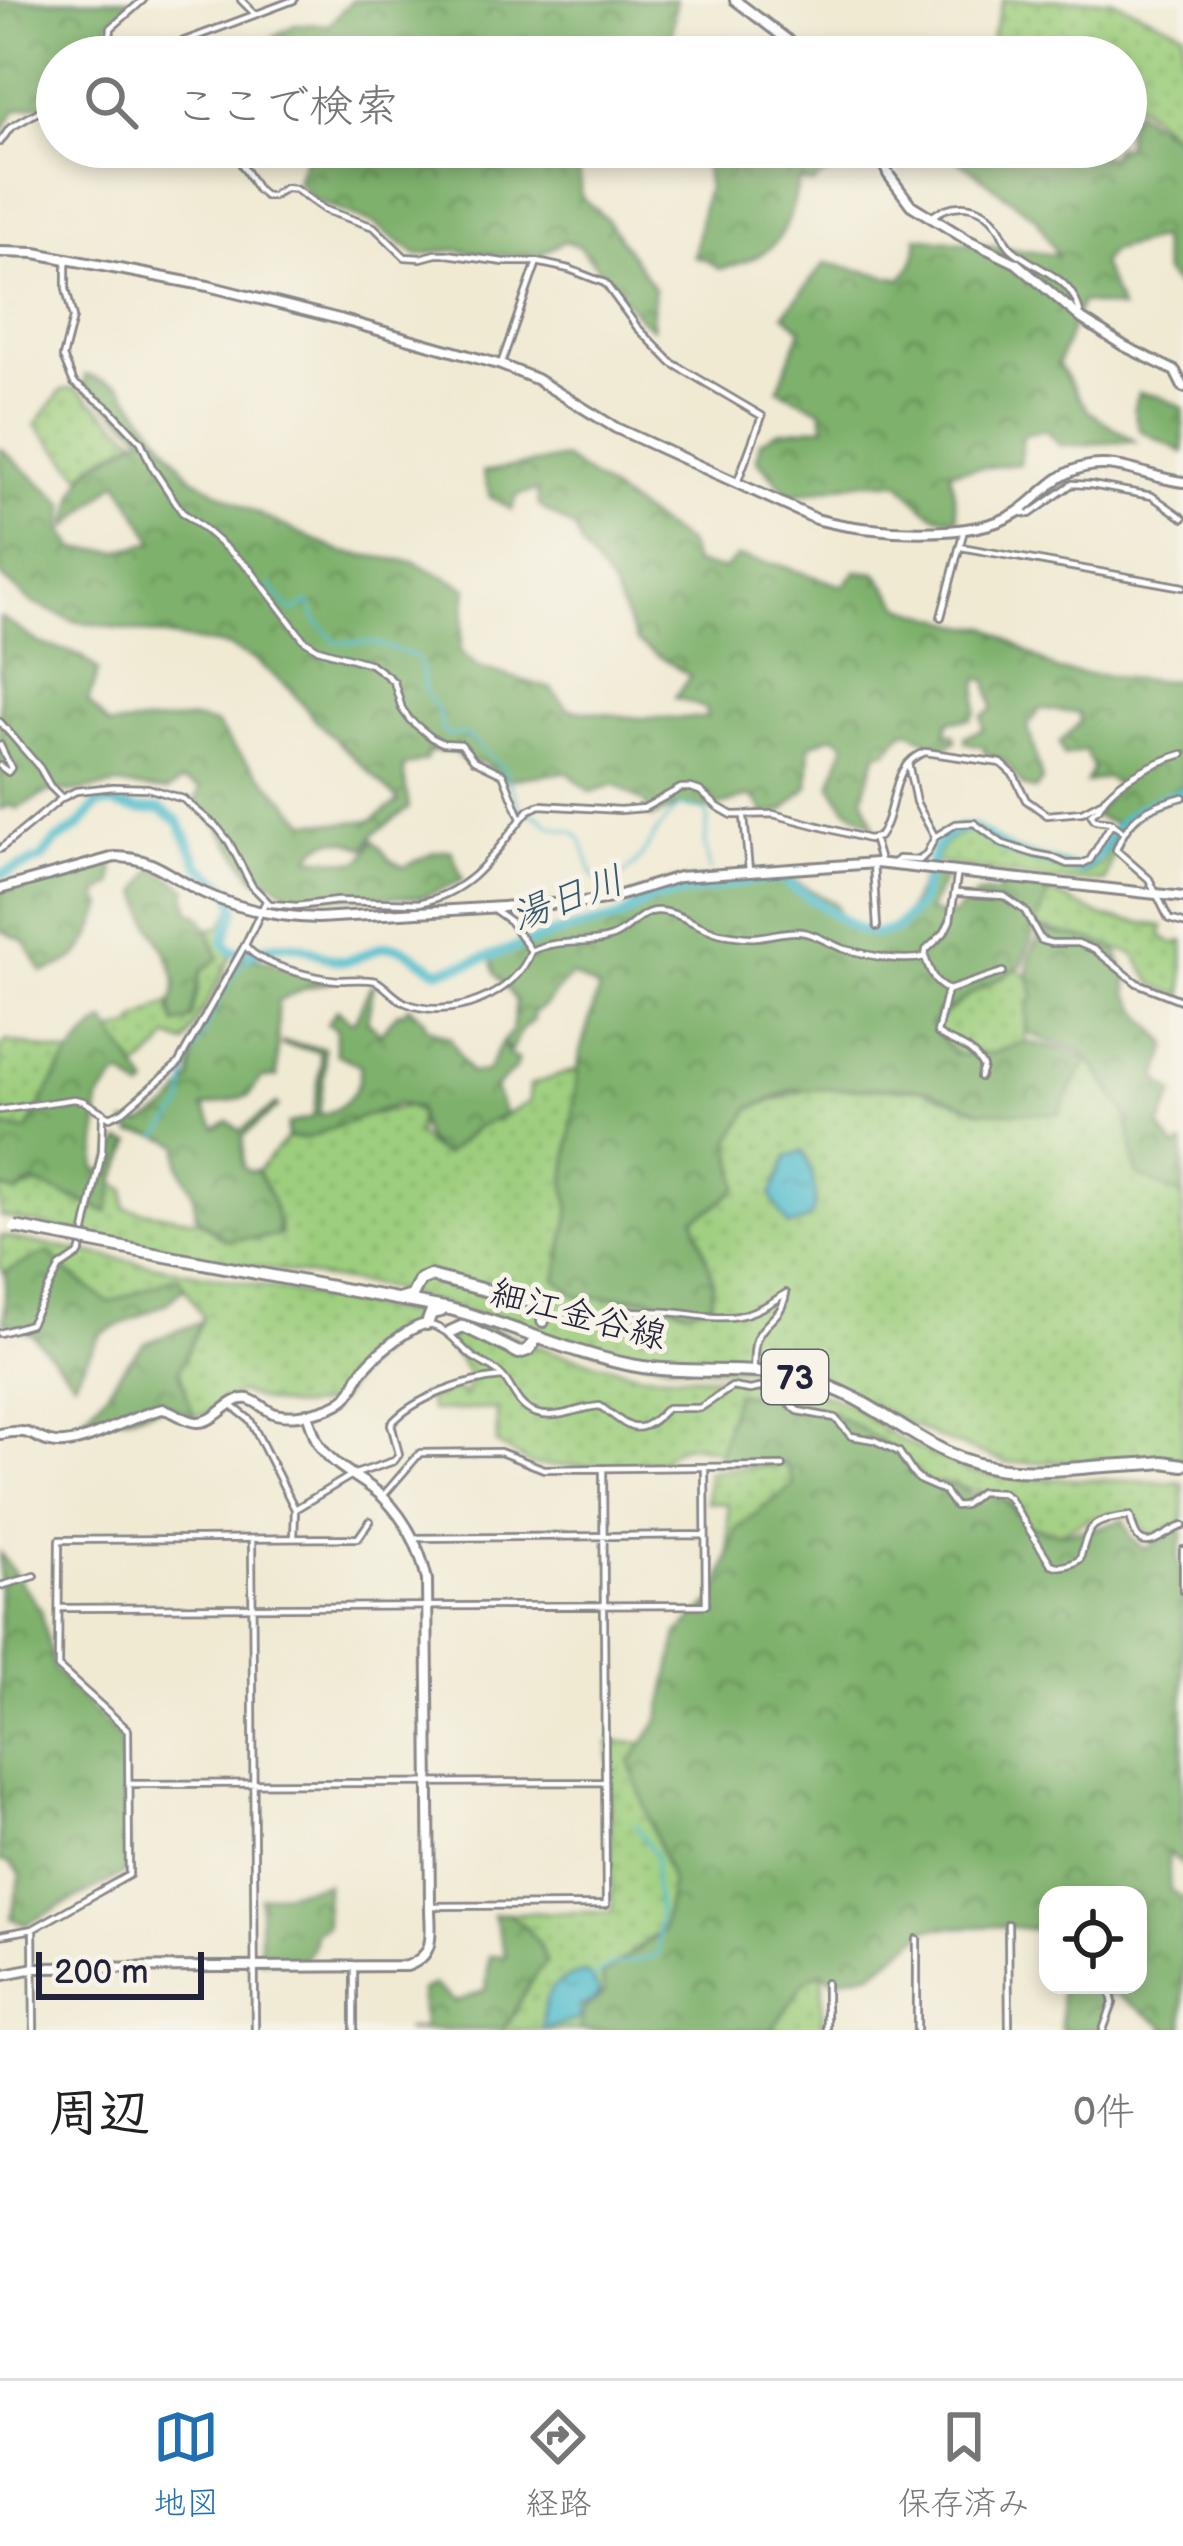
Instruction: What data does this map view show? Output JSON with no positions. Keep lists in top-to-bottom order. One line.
{"streets":{"main road":["細江金谷線","73"]},"water":["湯日川"],"scale_bar":"200 m","page":{"search":"ここで検索","scale":"200 m","heading":["周辺","0件"],"nav":["地図","経路","保存済み"]}}
